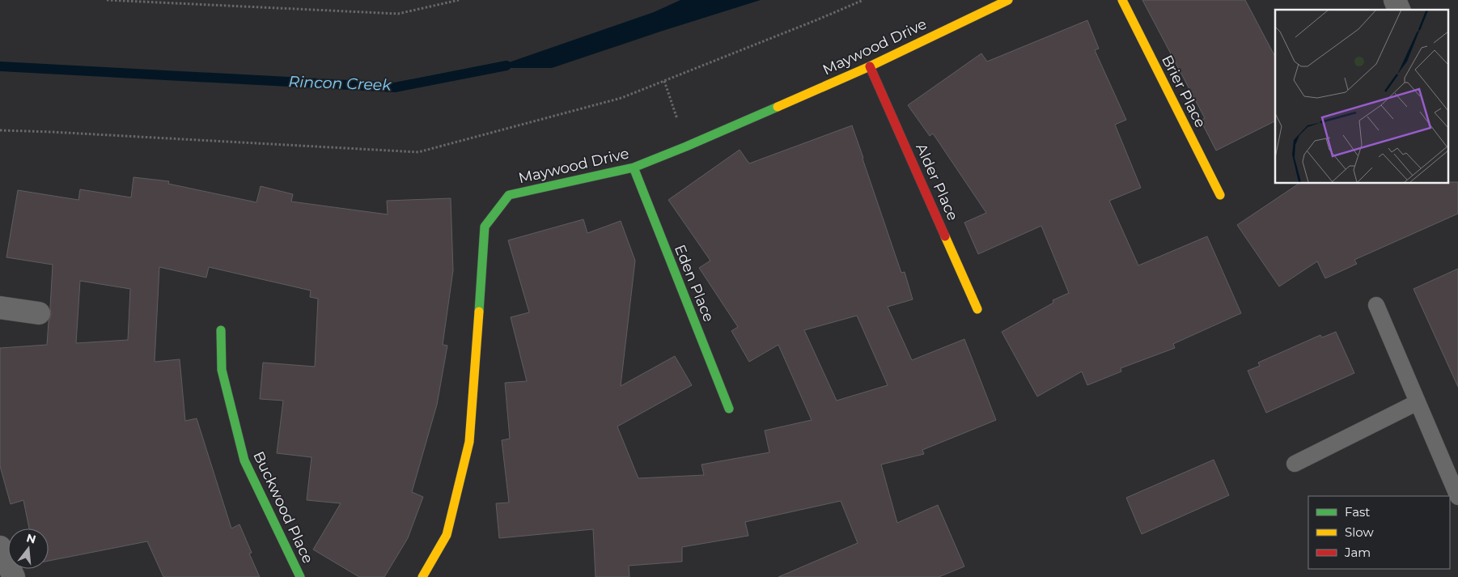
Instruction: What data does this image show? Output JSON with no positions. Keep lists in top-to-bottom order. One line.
{"streets":{"street":["Maywood Drive","Brier Place","Alder Place","Eden Place","Buckwood Place"]},"crossings":[["Maywood Drive","Alder Place"],["Maywood Drive","Eden Place"]],"water":["Rincon Creek"],"legend":["Fast","Slow","Jam"],"north":"top"}
